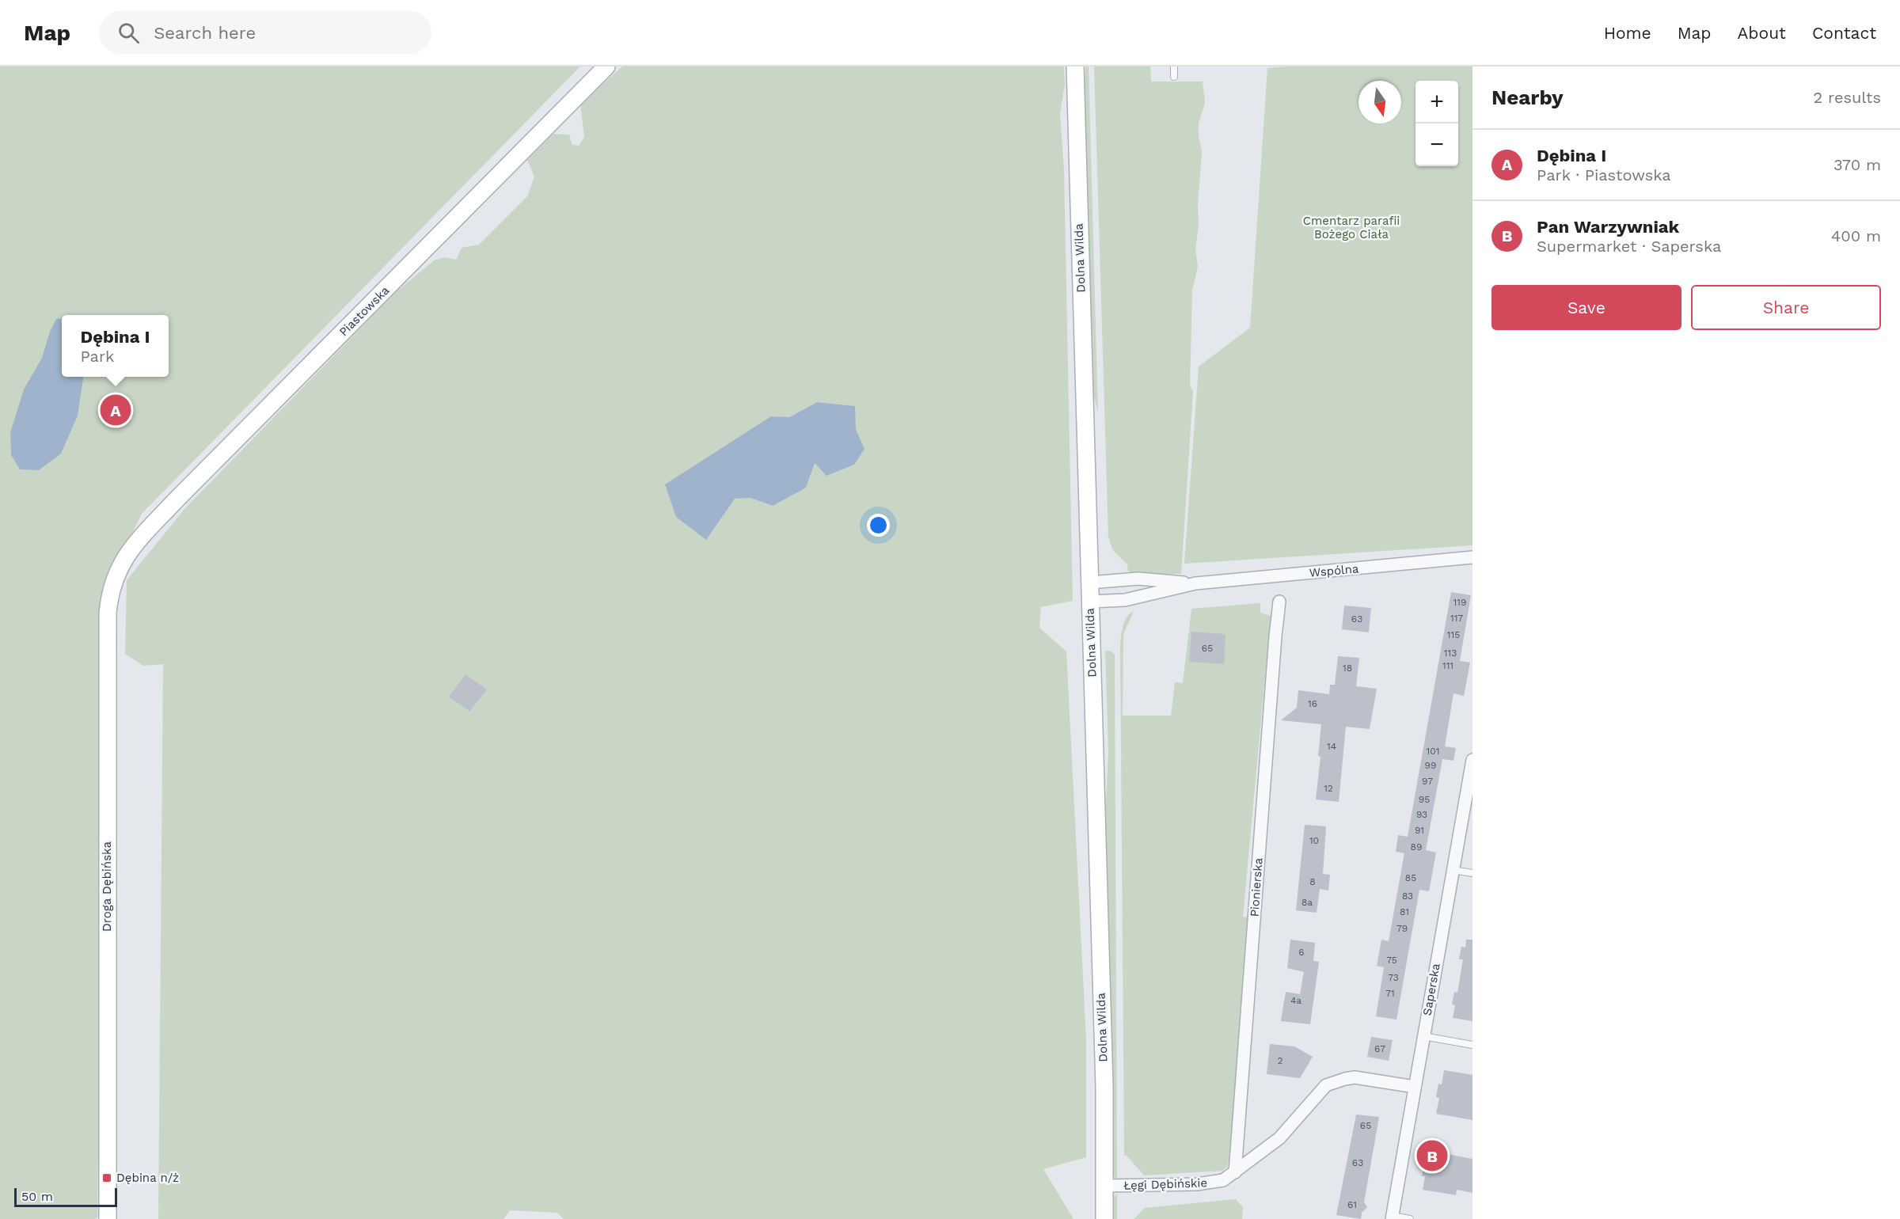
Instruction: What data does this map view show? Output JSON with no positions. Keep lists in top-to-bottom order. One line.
{"streets":{"street":["Dolna Wilda","Piastowska","Wspólna","Droga Dębińska","Pionierska","Saperska","Łęgi Dębińskie"]},"crossings":[["Dolna Wilda","Wspólna"],["Dolna Wilda","Łęgi Dębińskie"],["Piastowska","Droga Dębińska"],["Pionierska","Łęgi Dębińskie"],["Saperska","Łęgi Dębińskie"]],"parks":["Cmentarz parafii Bożego Ciała"],"places":{"transit":["Dębina n/ż"]},"house_numbers":["119","117","63","115","65","113","111","18","16","14","101","99","97","12","95","93","91","10","89","85","8","83","8a","81","79","6","75","73","71","4a","67","2","65","63","61"],"scale_bar":"50 m","north":"bottom","page":{"header":"Map","search":"Search here","nav":["Home","Map","About","Contact"],"heading":["Nearby","2 results"],"map_buttons":["+","−"],"list":[{"mark":"A","name":"Dębina I","note":"Park · Piastowska","value":"370 m"},{"mark":"B","name":"Pan Warzywniak","note":"Supermarket · Saperska","value":"400 m"}],"buttons":["Save","Share"],"popup":["Dębina I","Park"],"pins":["A","B"],"scale":"50 m"}}
